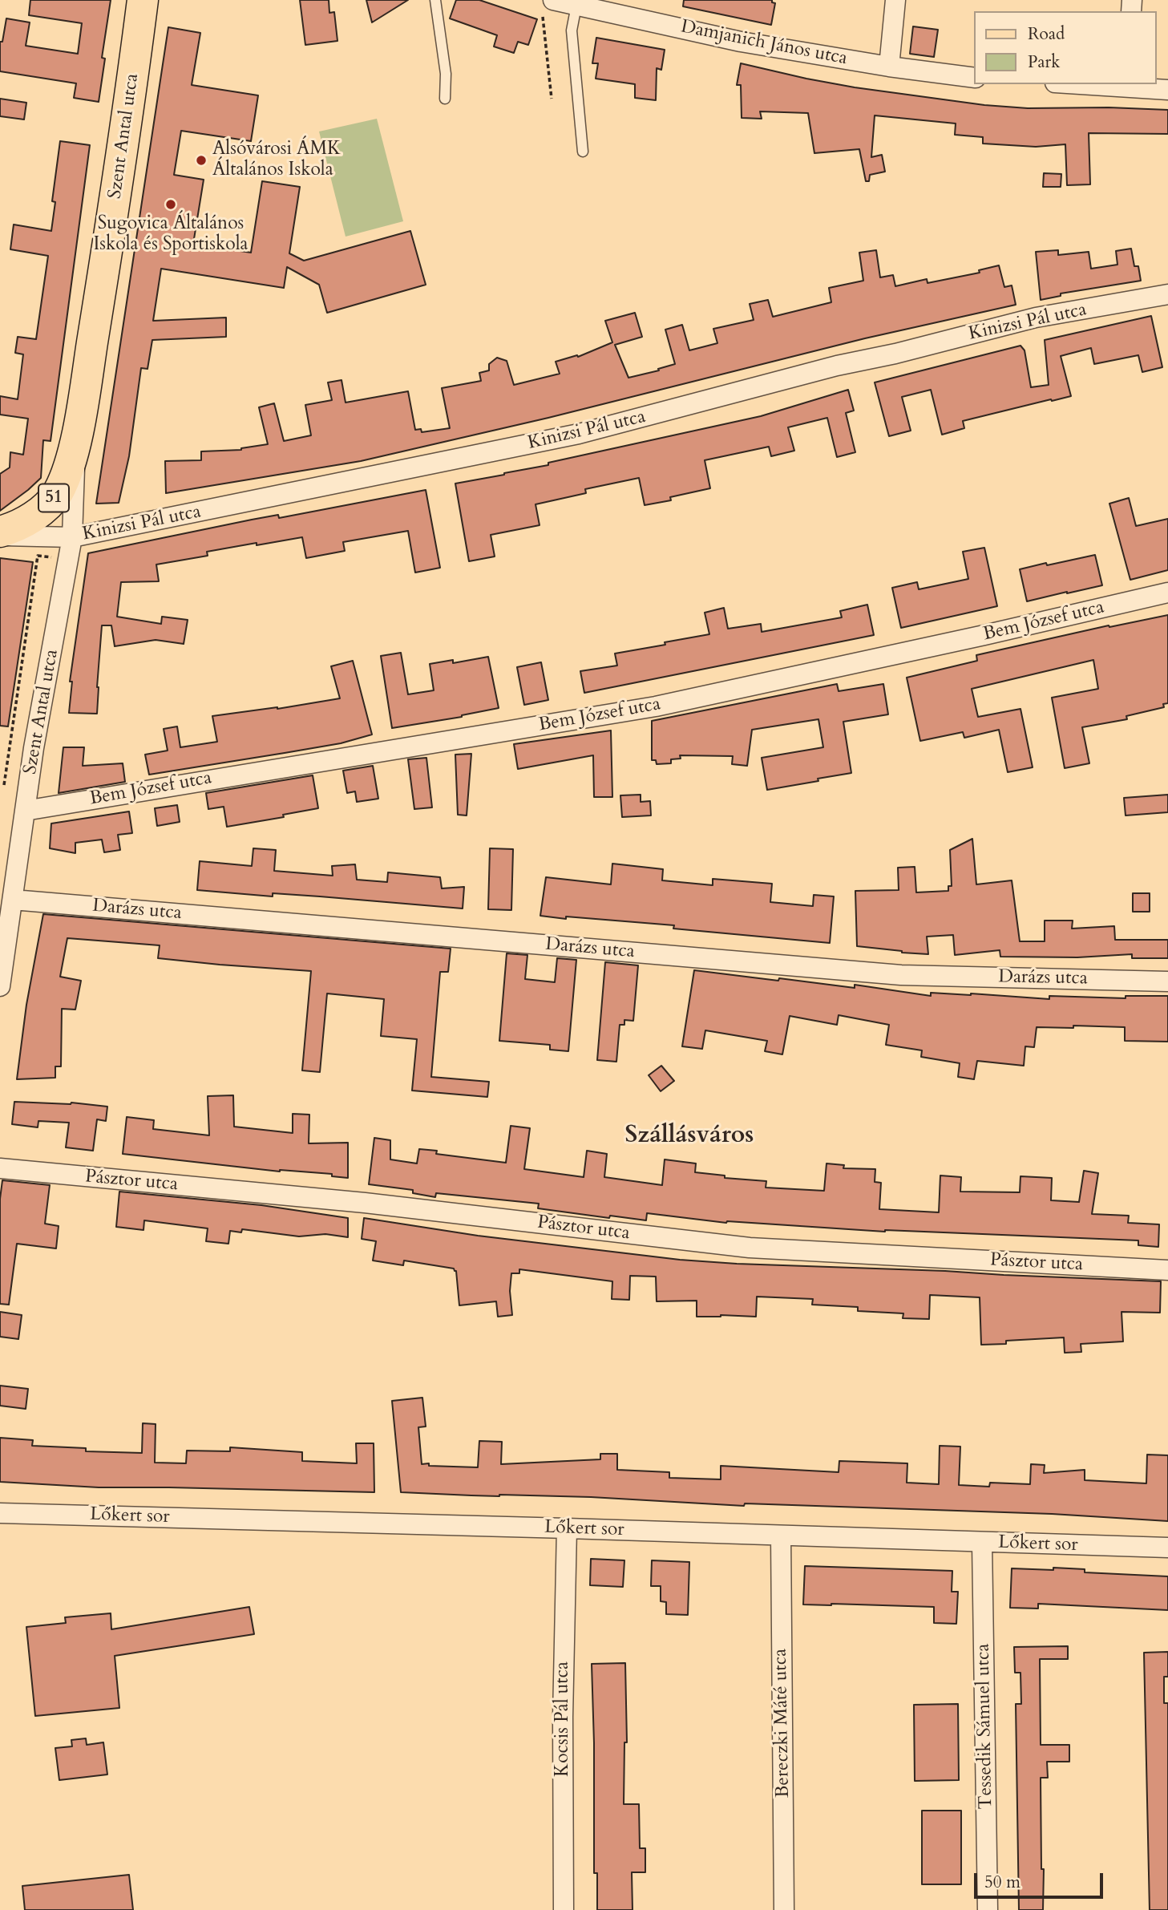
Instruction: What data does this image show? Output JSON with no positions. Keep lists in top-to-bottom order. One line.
{"streets":{"main road":["Szent Antal utca","51"],"street":["Damjanich János utca","Kinizsi Pál utca","Bem József utca","Darázs utca","Pásztor utca","Lőkert sor","Kocsis Pál utca","Bereczki Máté utca","Tessedik Sámuel utca"]},"crossings":[["Szent Antal utca","Kinizsi Pál utca"],["Szent Antal utca","Bem József utca"],["Szent Antal utca","Darázs utca"],["Lőkert sor","Kocsis Pál utca"],["Lőkert sor","Bereczki Máté utca"],["Lőkert sor","Tessedik Sámuel utca"]],"districts":["Szállásváros"],"places":["Alsóvárosi ÁMK Általános Iskola","Sugovica Általános Iskola és Sportiskola"],"legend":["Road","Park"],"scale_bar":"50 m"}
